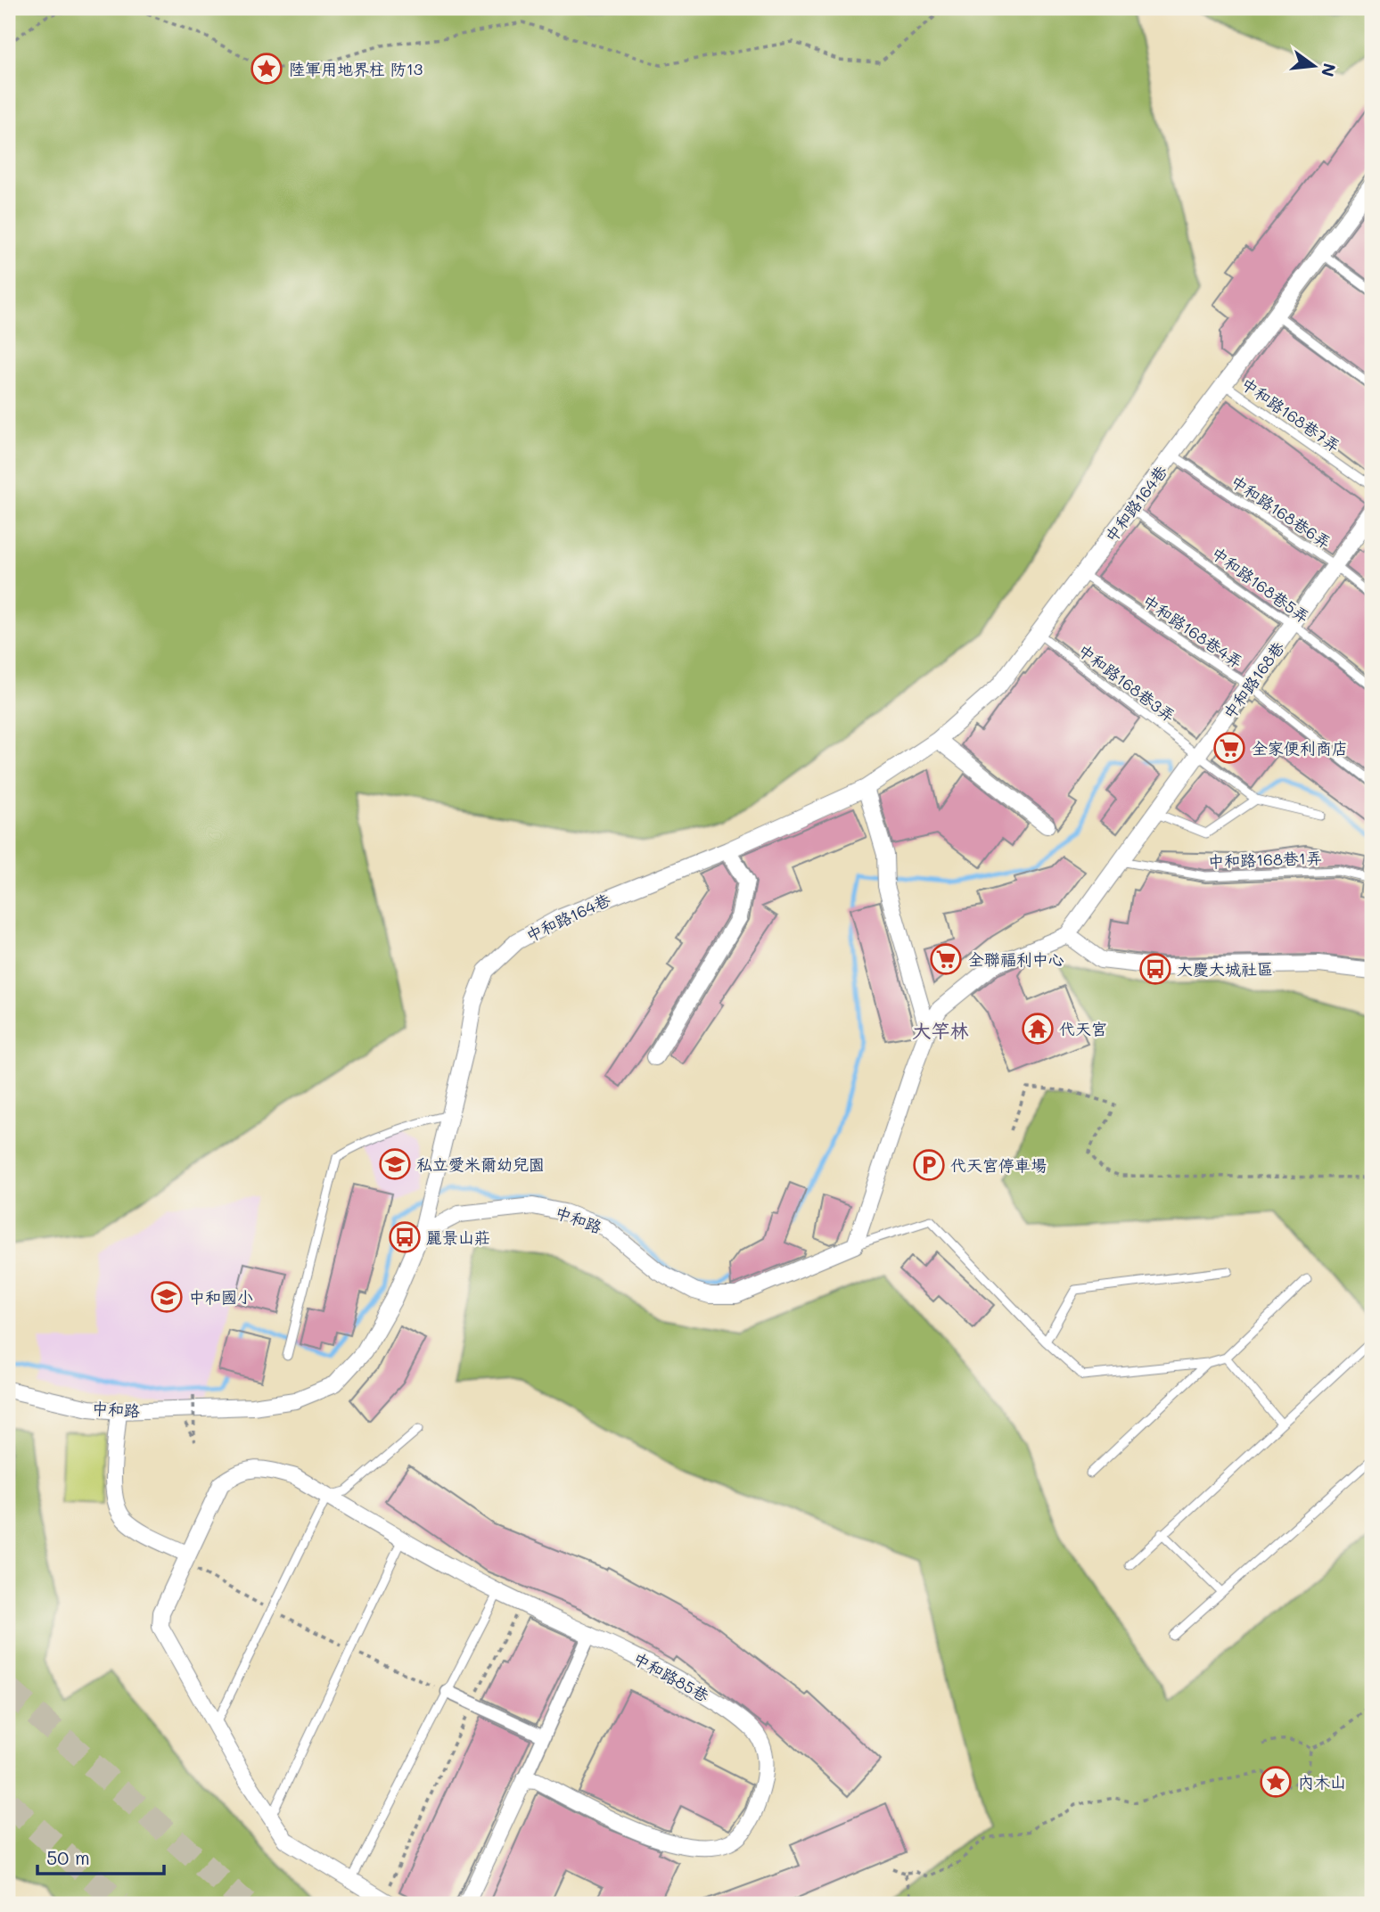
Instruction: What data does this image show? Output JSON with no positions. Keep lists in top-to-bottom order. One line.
{"streets":{"street":["中和路164巷","中和路168巷","中和路","中和路85巷"],"lane":["中和路168巷7弄","中和路168巷6弄","中和路168巷5弄","中和路168巷4弄","中和路168巷3弄","中和路168巷1弄"]},"crossings":[["中和路168巷7弄","中和路164巷"],["中和路164巷","中和路168巷6弄"],["中和路164巷","中和路168巷5弄"],["中和路164巷","中和路168巷4弄"],["中和路164巷","中和路168巷3弄"],["中和路164巷","中和路"],["中和路168巷6弄","中和路168巷"],["中和路168巷5弄","中和路168巷"],["中和路168巷4弄","中和路168巷"],["中和路168巷","中和路168巷3弄"],["中和路168巷","中和路168巷1弄"]],"districts":["大竿林"],"places":{"place":["陸軍用地界柱 防13","內木山"],"supermarket":["全家便利商店","全聯福利中心"],"bus stop":["大慶大城社區","麗景山莊"],"temple":["代天宮"],"school or university":["私立愛米爾幼兒園","中和國小"],"parking":["代天宮停車場"]},"scale_bar":"50 m","north":"right"}
